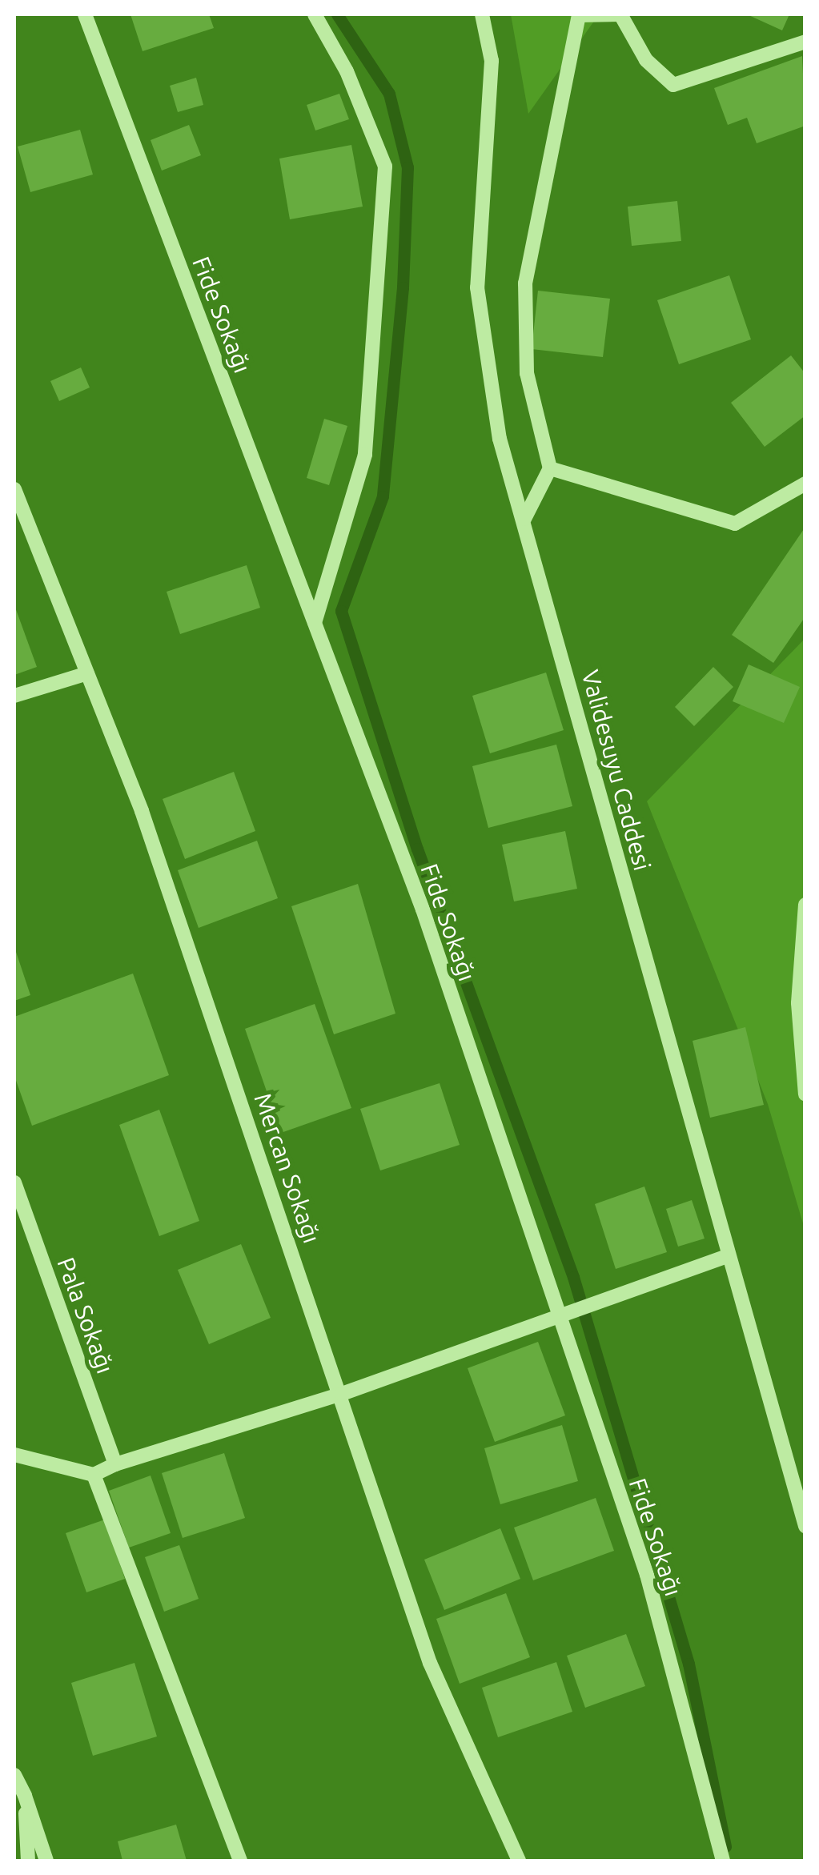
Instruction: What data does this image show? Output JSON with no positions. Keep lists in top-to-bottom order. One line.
{"streets":{"street":["Fide Sokağı","Validesuyu Caddesi","Mercan Sokağı","Pala Sokağı"]}}
